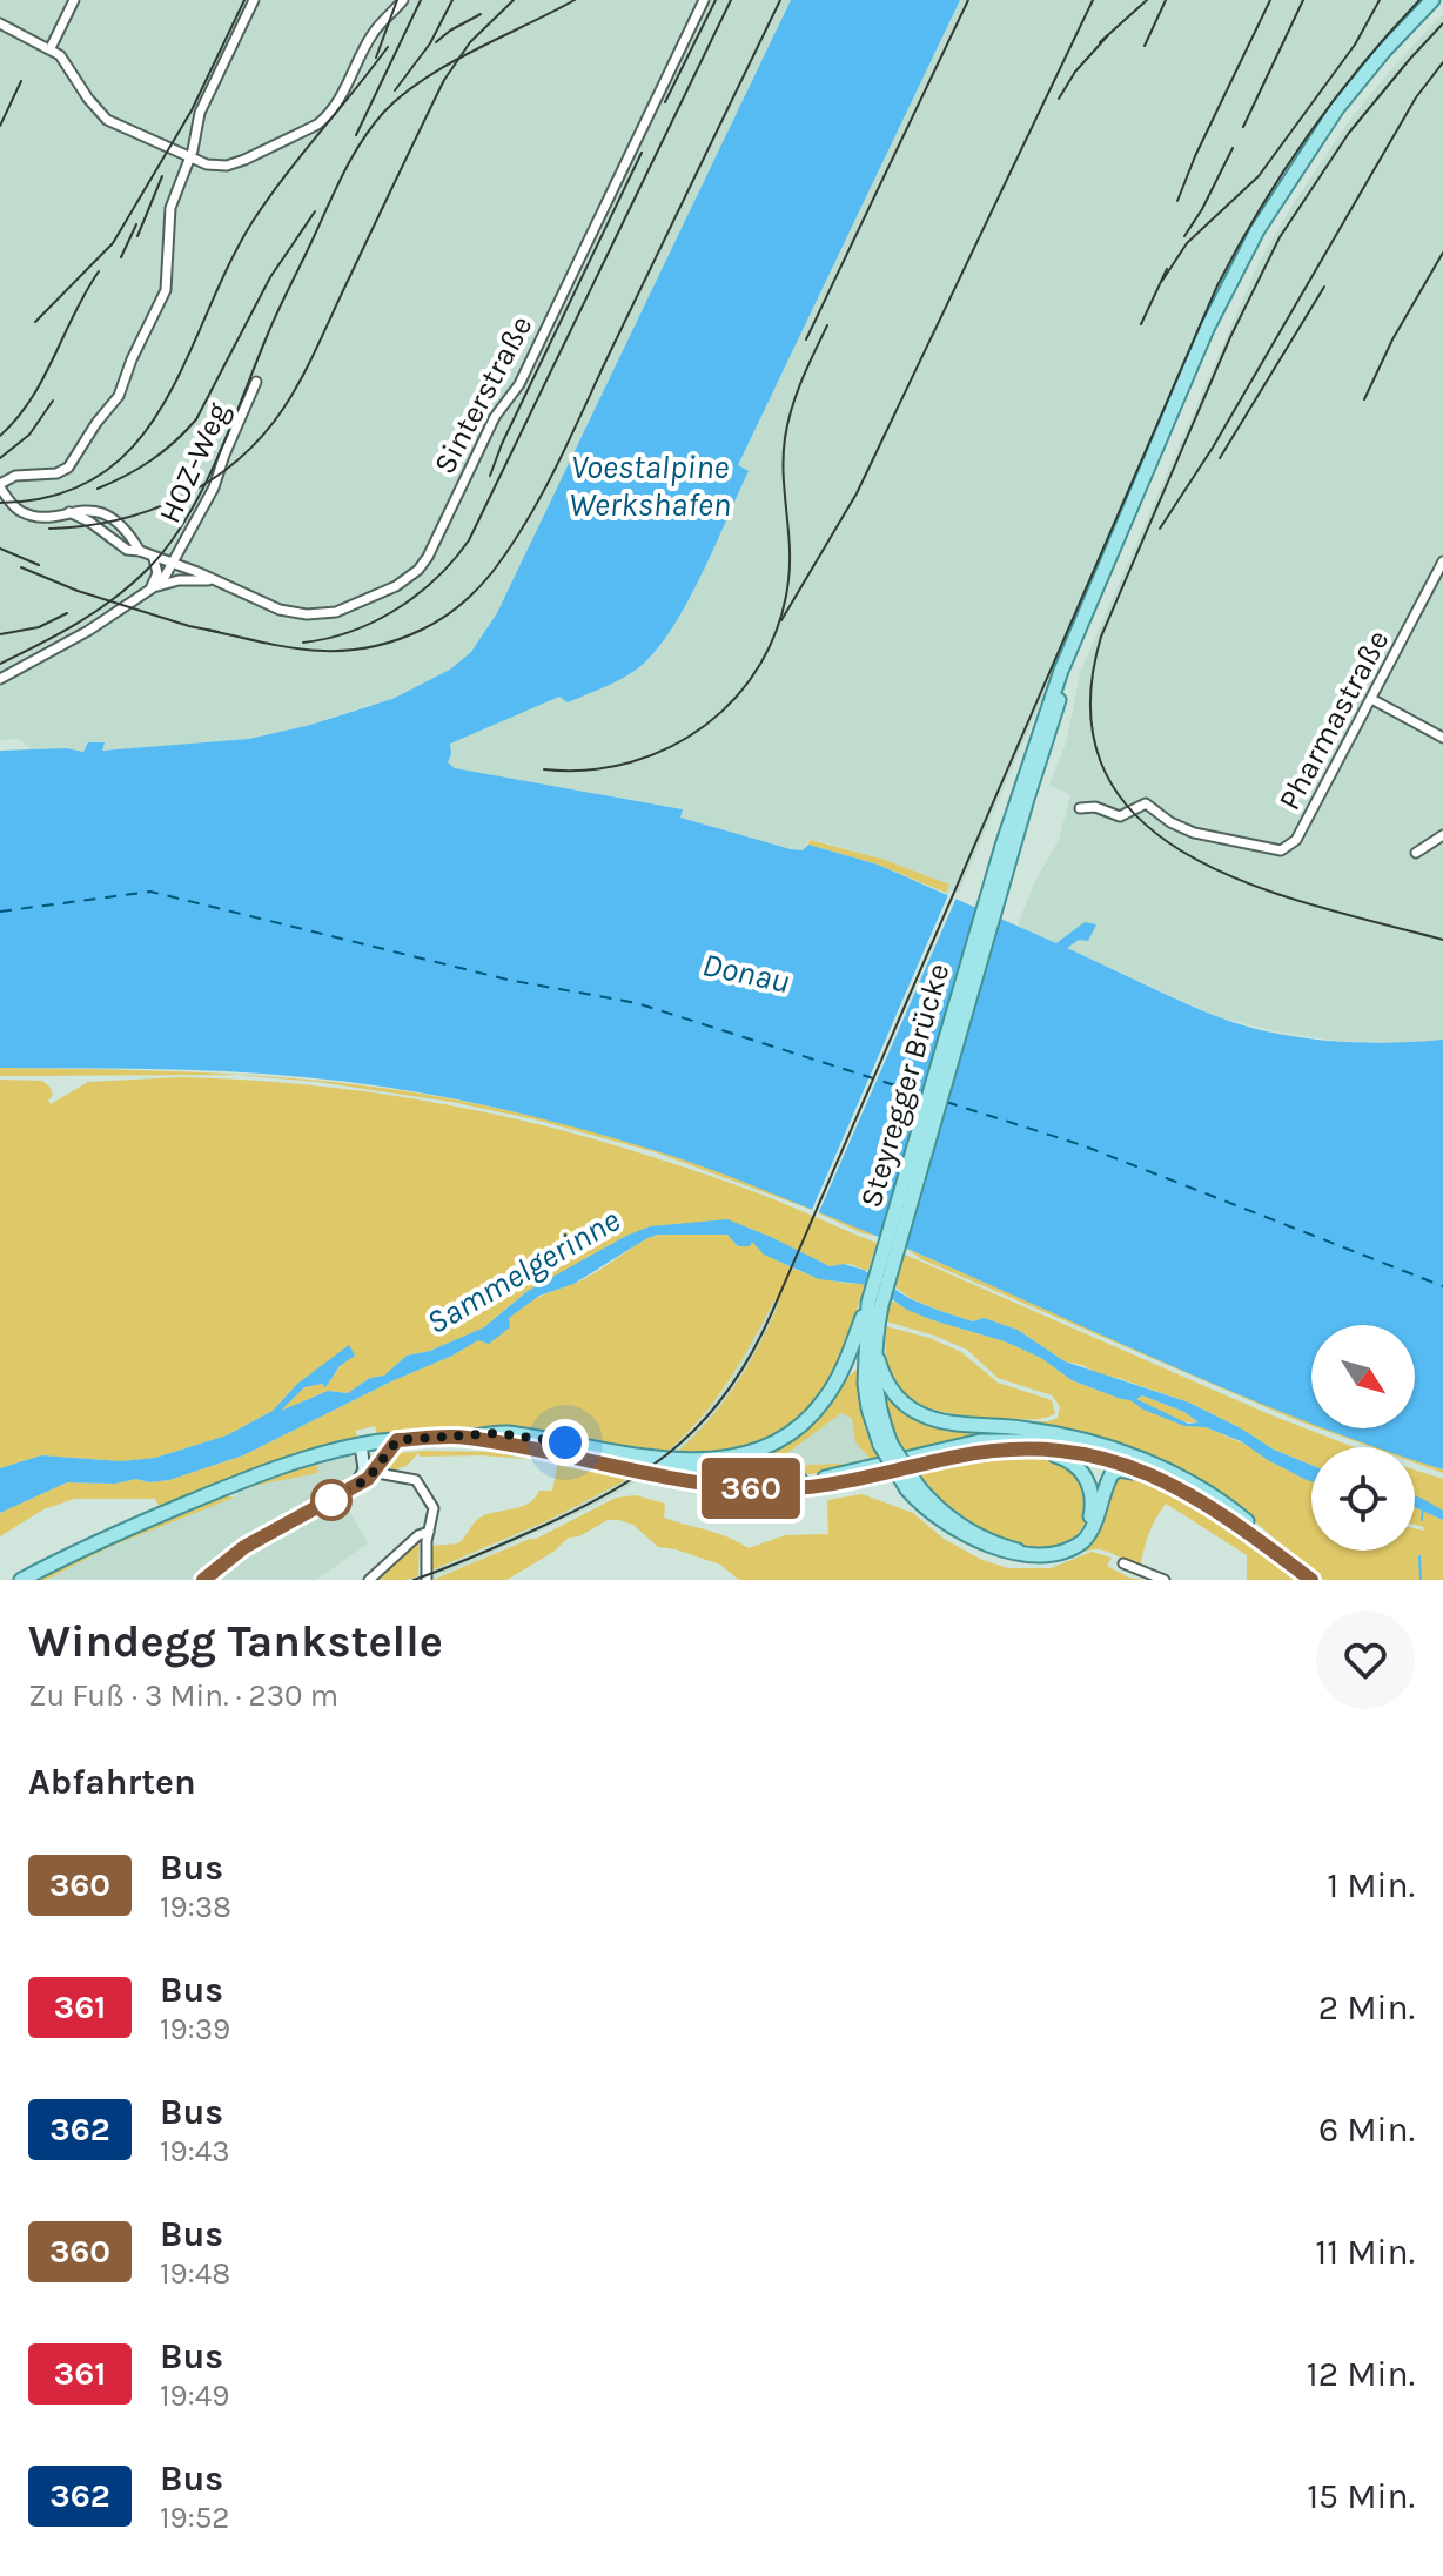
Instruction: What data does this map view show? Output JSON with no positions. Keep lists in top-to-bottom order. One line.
{"streets":{"main road":["Steyregger Brücke"],"street":["Sinterstraße","HOZ-Weg","Pharmastraße"]},"crossings":[["Sinterstraße","HOZ-Weg"]],"water":["Voestalpine Werkshafen","Donau","Sammelgerinne"],"lines":["bus line 360"],"north":"bottom right","page":{"on_map":"360","heading":[["Windegg Tankstelle","Zu Fuß · 3 Min. · 230 m"],"Abfahrten"],"list":[{"mark":"360","name":"Bus","note":"19:38","value":"1 Min."},{"mark":"361","name":"Bus","note":"19:39","value":"2 Min."},{"mark":"362","name":"Bus","note":"19:43","value":"6 Min."},{"mark":"360","name":"Bus","note":"19:48","value":"11 Min."},{"mark":"361","name":"Bus","note":"19:49","value":"12 Min."},{"mark":"362","name":"Bus","note":"19:52","value":"15 Min."}]}}
